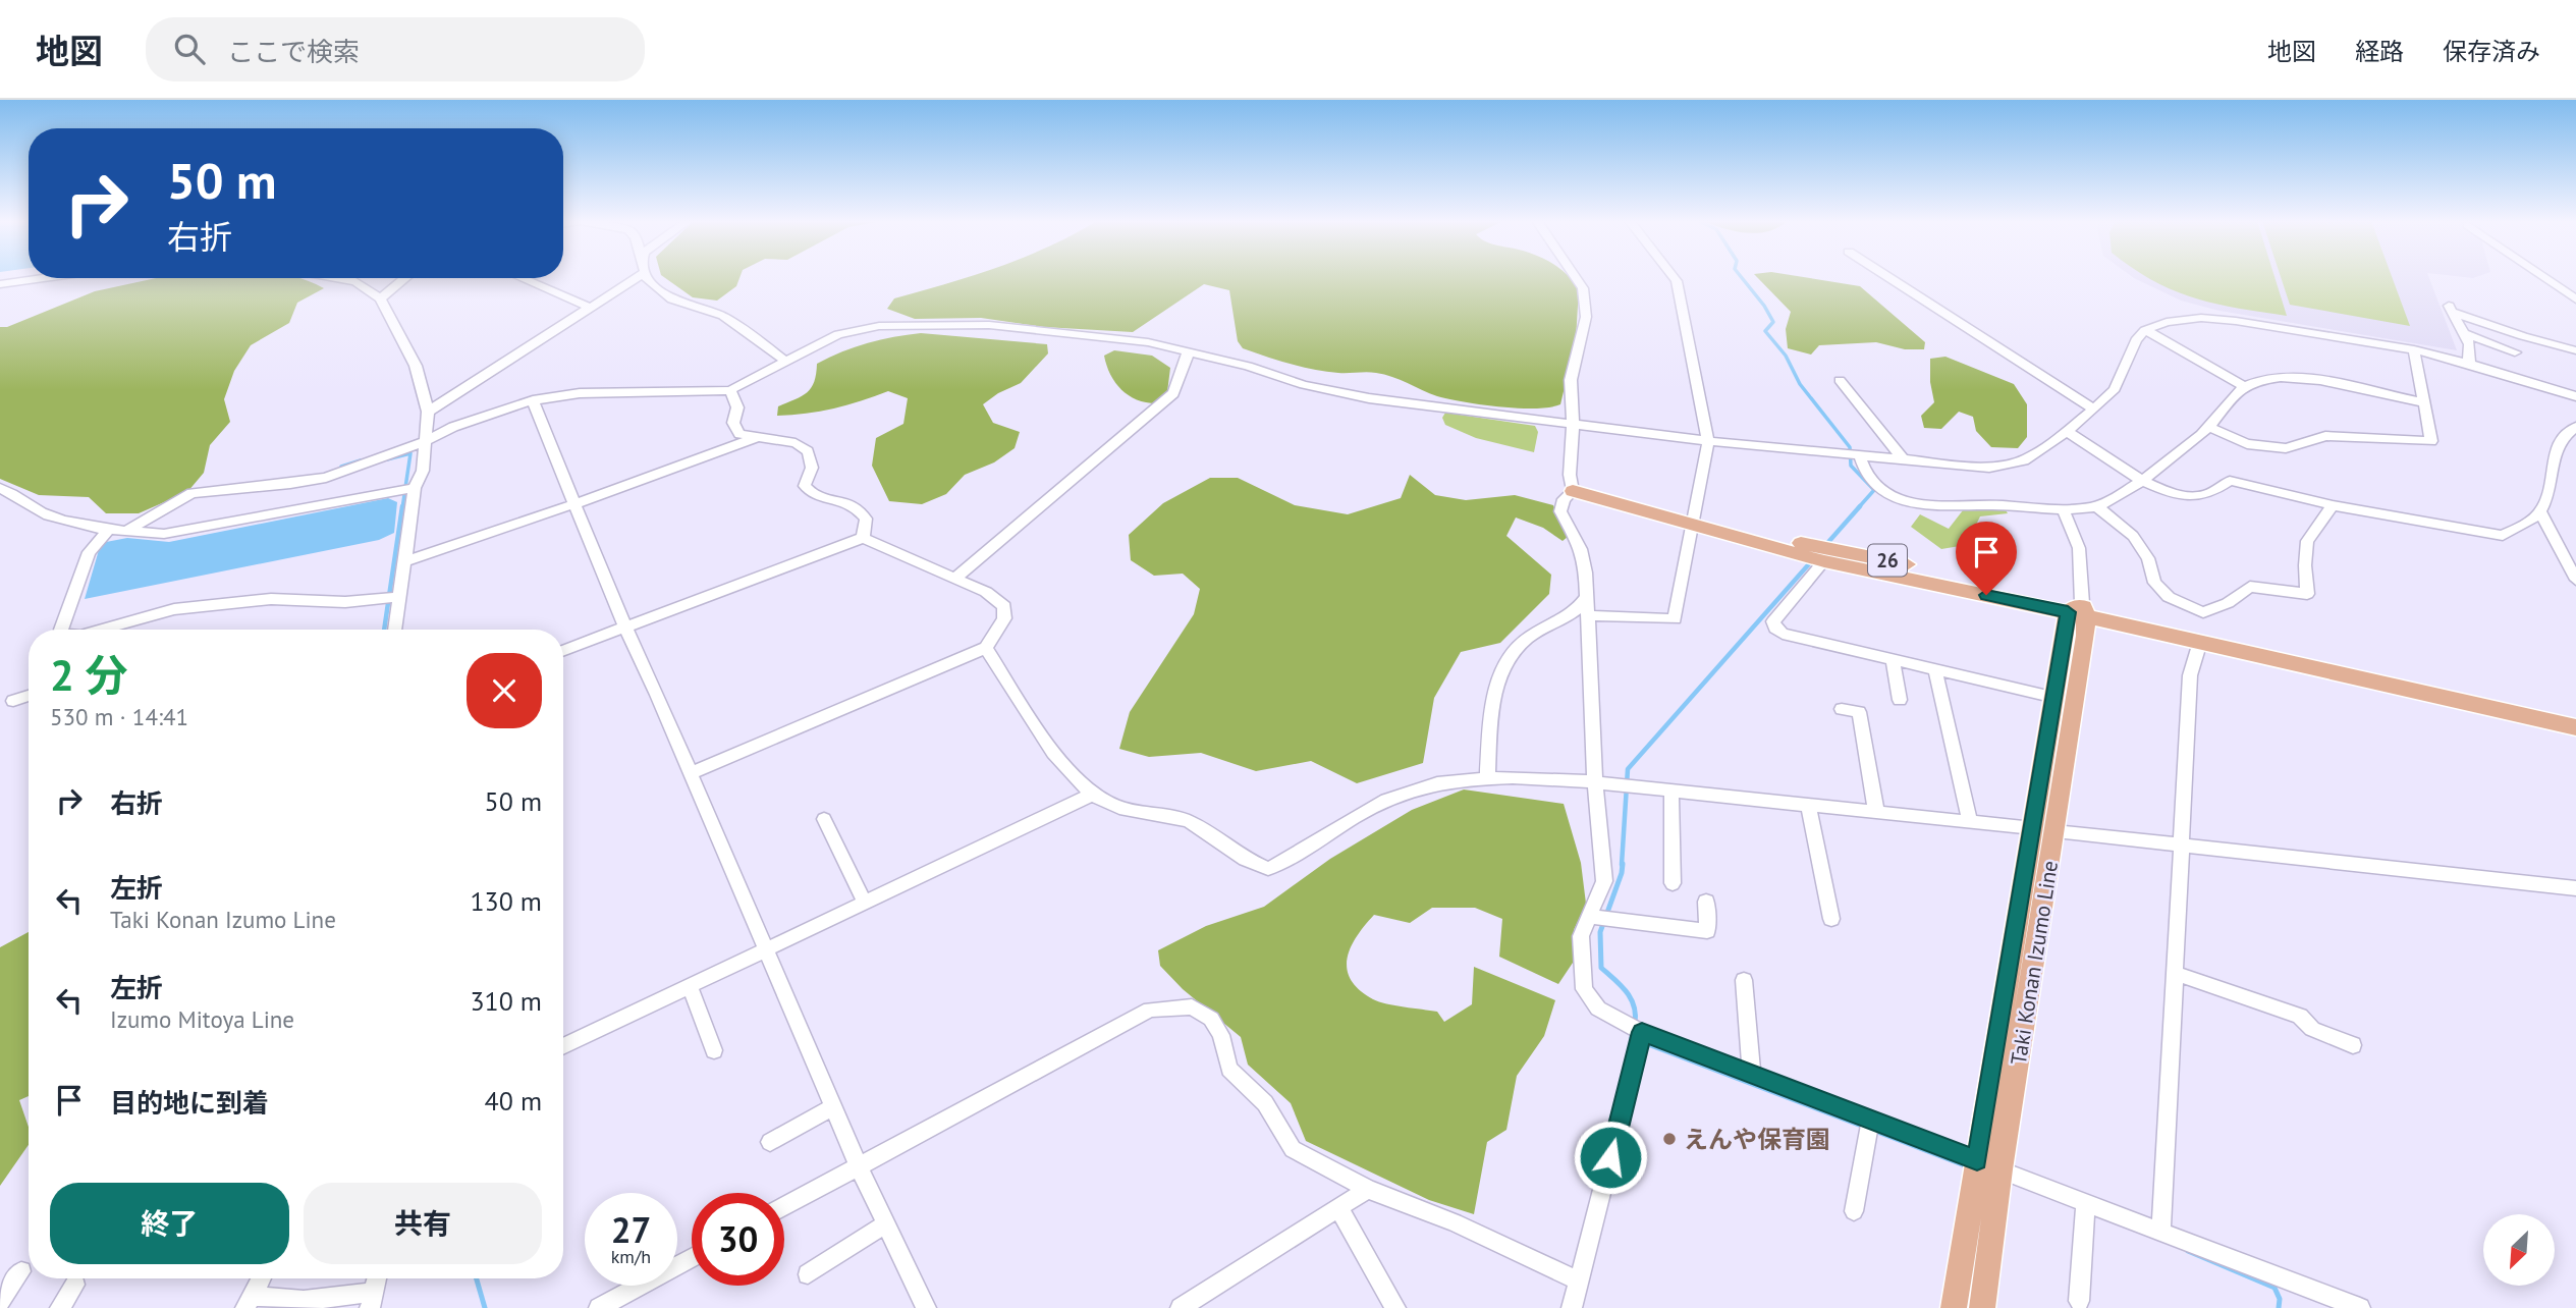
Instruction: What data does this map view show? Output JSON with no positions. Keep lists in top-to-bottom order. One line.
{"streets":{"main road":["26","Taki Konan Izumo Line"]},"crossings":[["26","Taki Konan Izumo Line"]],"places":["えんや保育園"],"north":"bottom left","page":{"header":"地図","search":"ここで検索","nav":["地図","経路","保存済み"],"turn":["50 m","右折"],"heading":["2 分","530 m · 14:41"],"list":[{"name":"右折","value":"50 m"},{"name":"左折","note":"Taki Konan Izumo Line","value":"130 m"},{"name":"左折","note":"Izumo Mitoya Line","value":"310 m"},{"name":"目的地に到着","value":"40 m"}],"buttons":["終了","共有"],"speed":"27 km/h","limit":"30"}}
